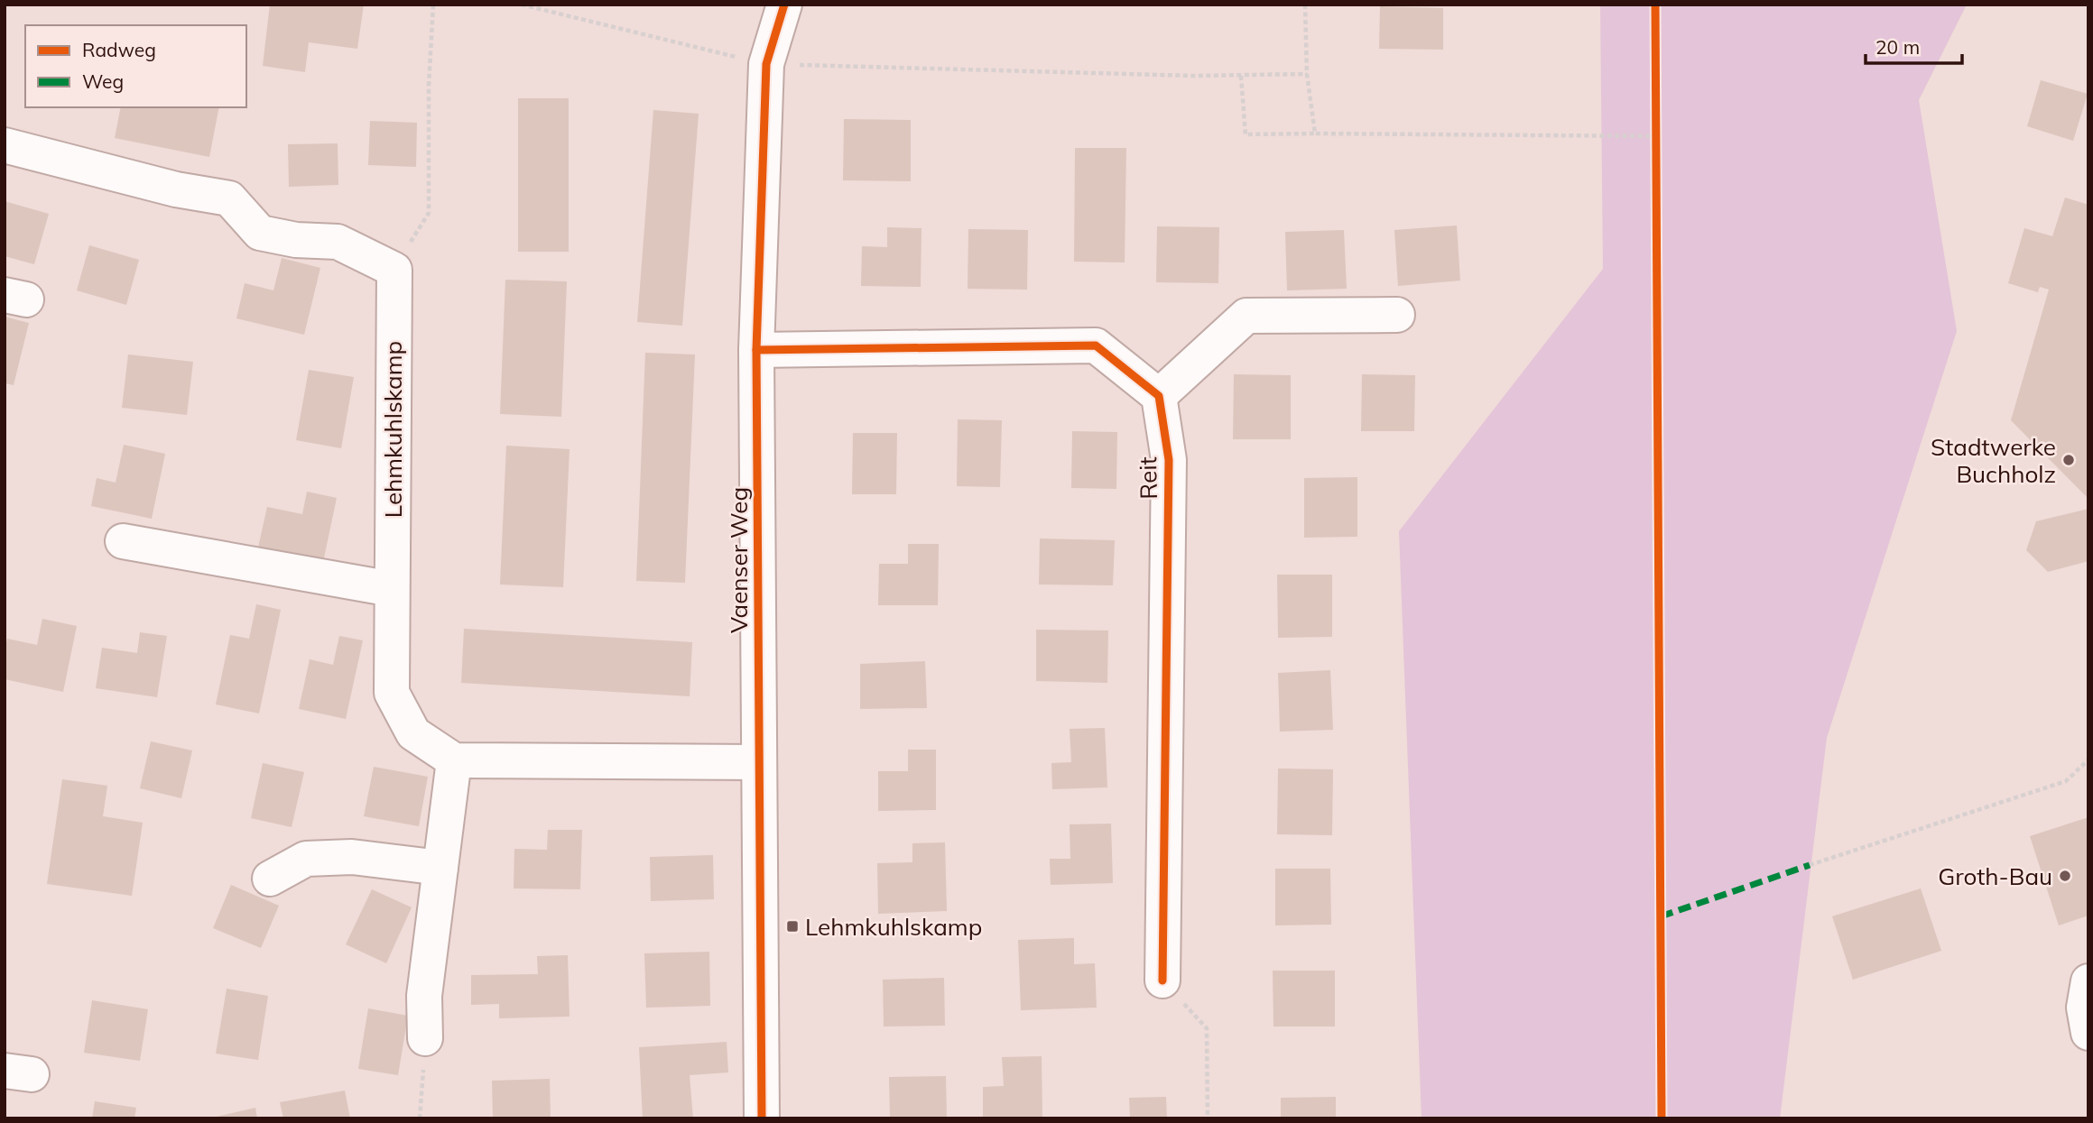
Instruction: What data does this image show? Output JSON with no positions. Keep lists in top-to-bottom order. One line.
{"streets":{"street":["Lehmkuhlskamp","Reit","Vaenser Weg"]},"places":{"other":["Stadtwerke Buchholz","Groth-Bau"],"transit":["Lehmkuhlskamp"]},"legend":["Radweg","Weg"],"scale_bar":"20 m"}
